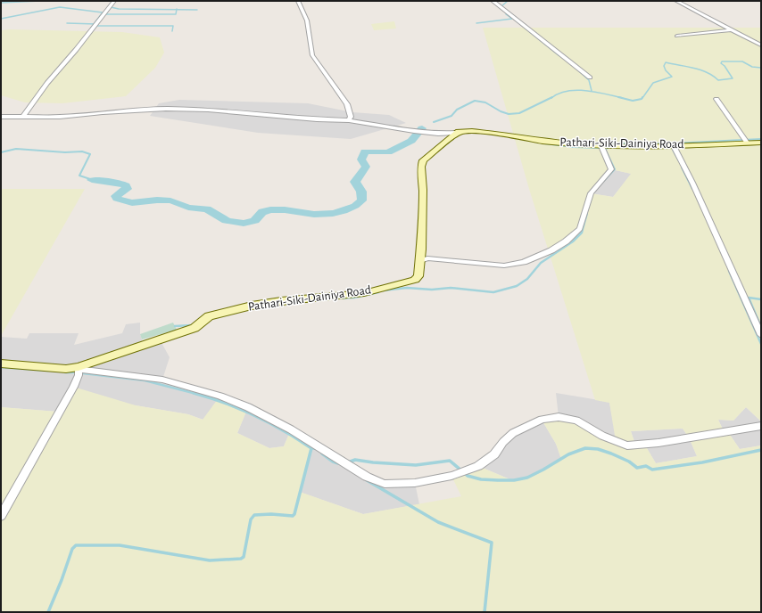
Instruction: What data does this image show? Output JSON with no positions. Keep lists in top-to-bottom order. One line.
{"streets":{"main road":["Pathari-Siki-Dainiya Road"]}}
